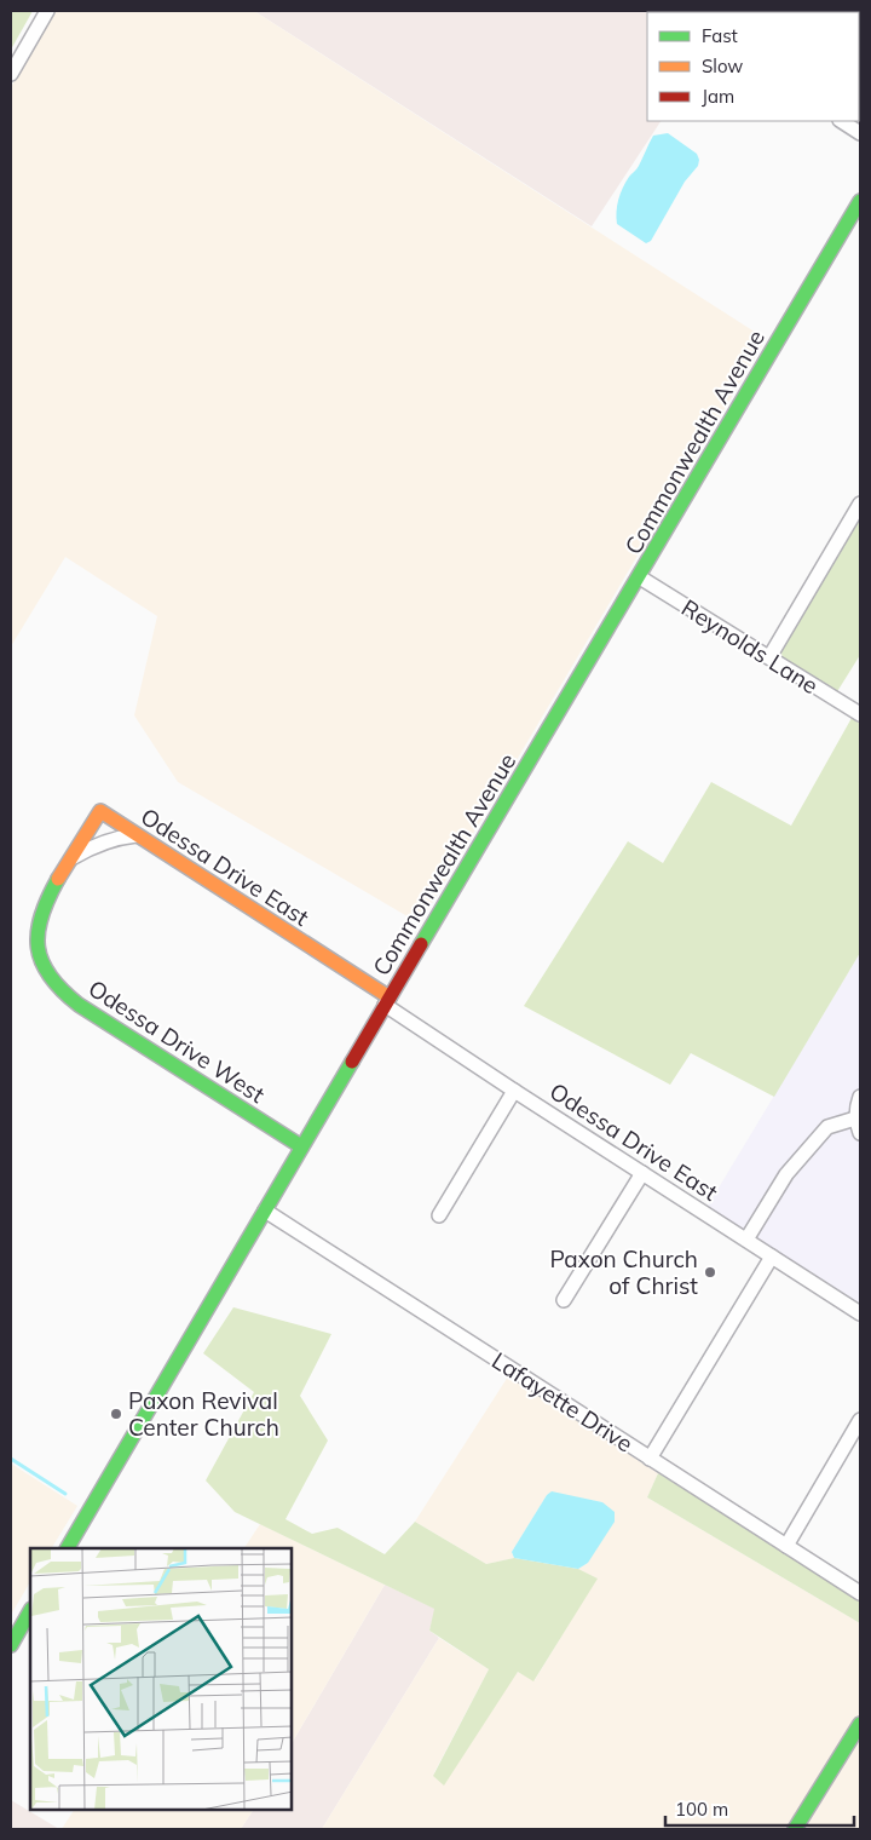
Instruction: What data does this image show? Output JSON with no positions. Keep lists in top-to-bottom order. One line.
{"streets":{"main road":["Commonwealth Avenue","Odessa Drive East","Odessa Drive West"],"street":["Reynolds Lane","Lafayette Drive"]},"crossings":[["Commonwealth Avenue","Reynolds Lane"],["Commonwealth Avenue","Odessa Drive East"],["Commonwealth Avenue","Odessa Drive West"],["Commonwealth Avenue","Lafayette Drive"],["Odessa Drive East","Odessa Drive West"]],"places":["Paxon Church of Christ","Paxon Revival Center Church"],"legend":["Fast","Slow","Jam"],"scale_bar":"100 m"}
